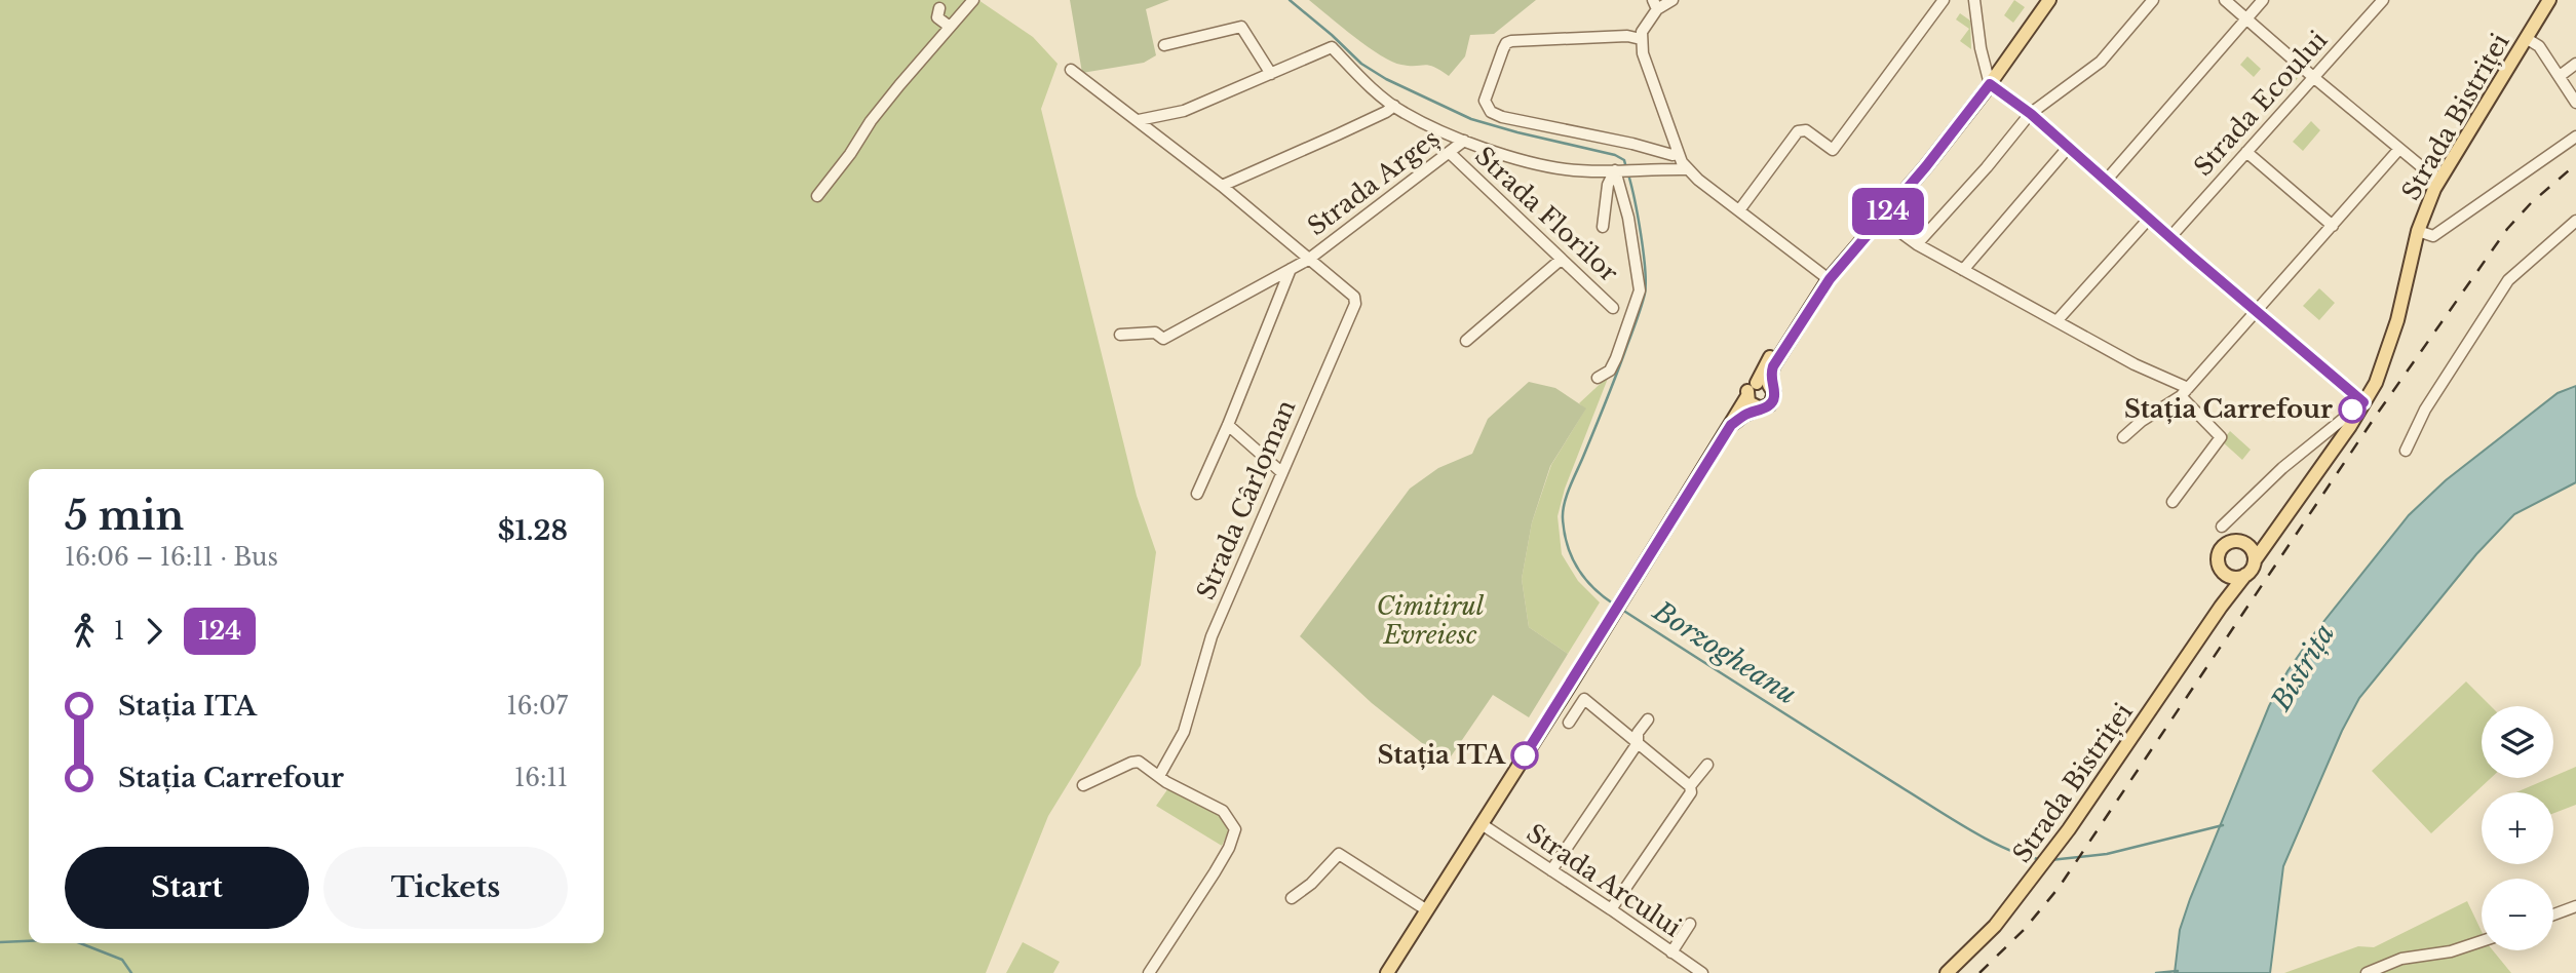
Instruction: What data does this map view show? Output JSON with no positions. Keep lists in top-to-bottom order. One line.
{"streets":{"main road":["Strada Bistriței"],"street":["Strada Ecoului","Strada Argeș","Strada Florilor","Strada Cârloman","Strada Arcului"]},"crossings":[["Strada Argeș","Strada Florilor"],["Strada Argeș","Strada Cârloman"]],"water":["Borzogheanu","Bistrița"],"parks":["Cimitirul Evreiesc"],"places":["Stația Carrefour","Stația ITA"],"lines":["bus line 124"],"page":{"on_map":"124","heading":["5 min","16:06 – 16:11 · Bus","$1.28"],"legs":["1","124"],"list":[{"name":"Stația ITA","value":"16:07"},{"name":"Stația Carrefour","value":"16:11"}],"map_buttons":["+","−"],"buttons":["Start","Tickets"]}}
